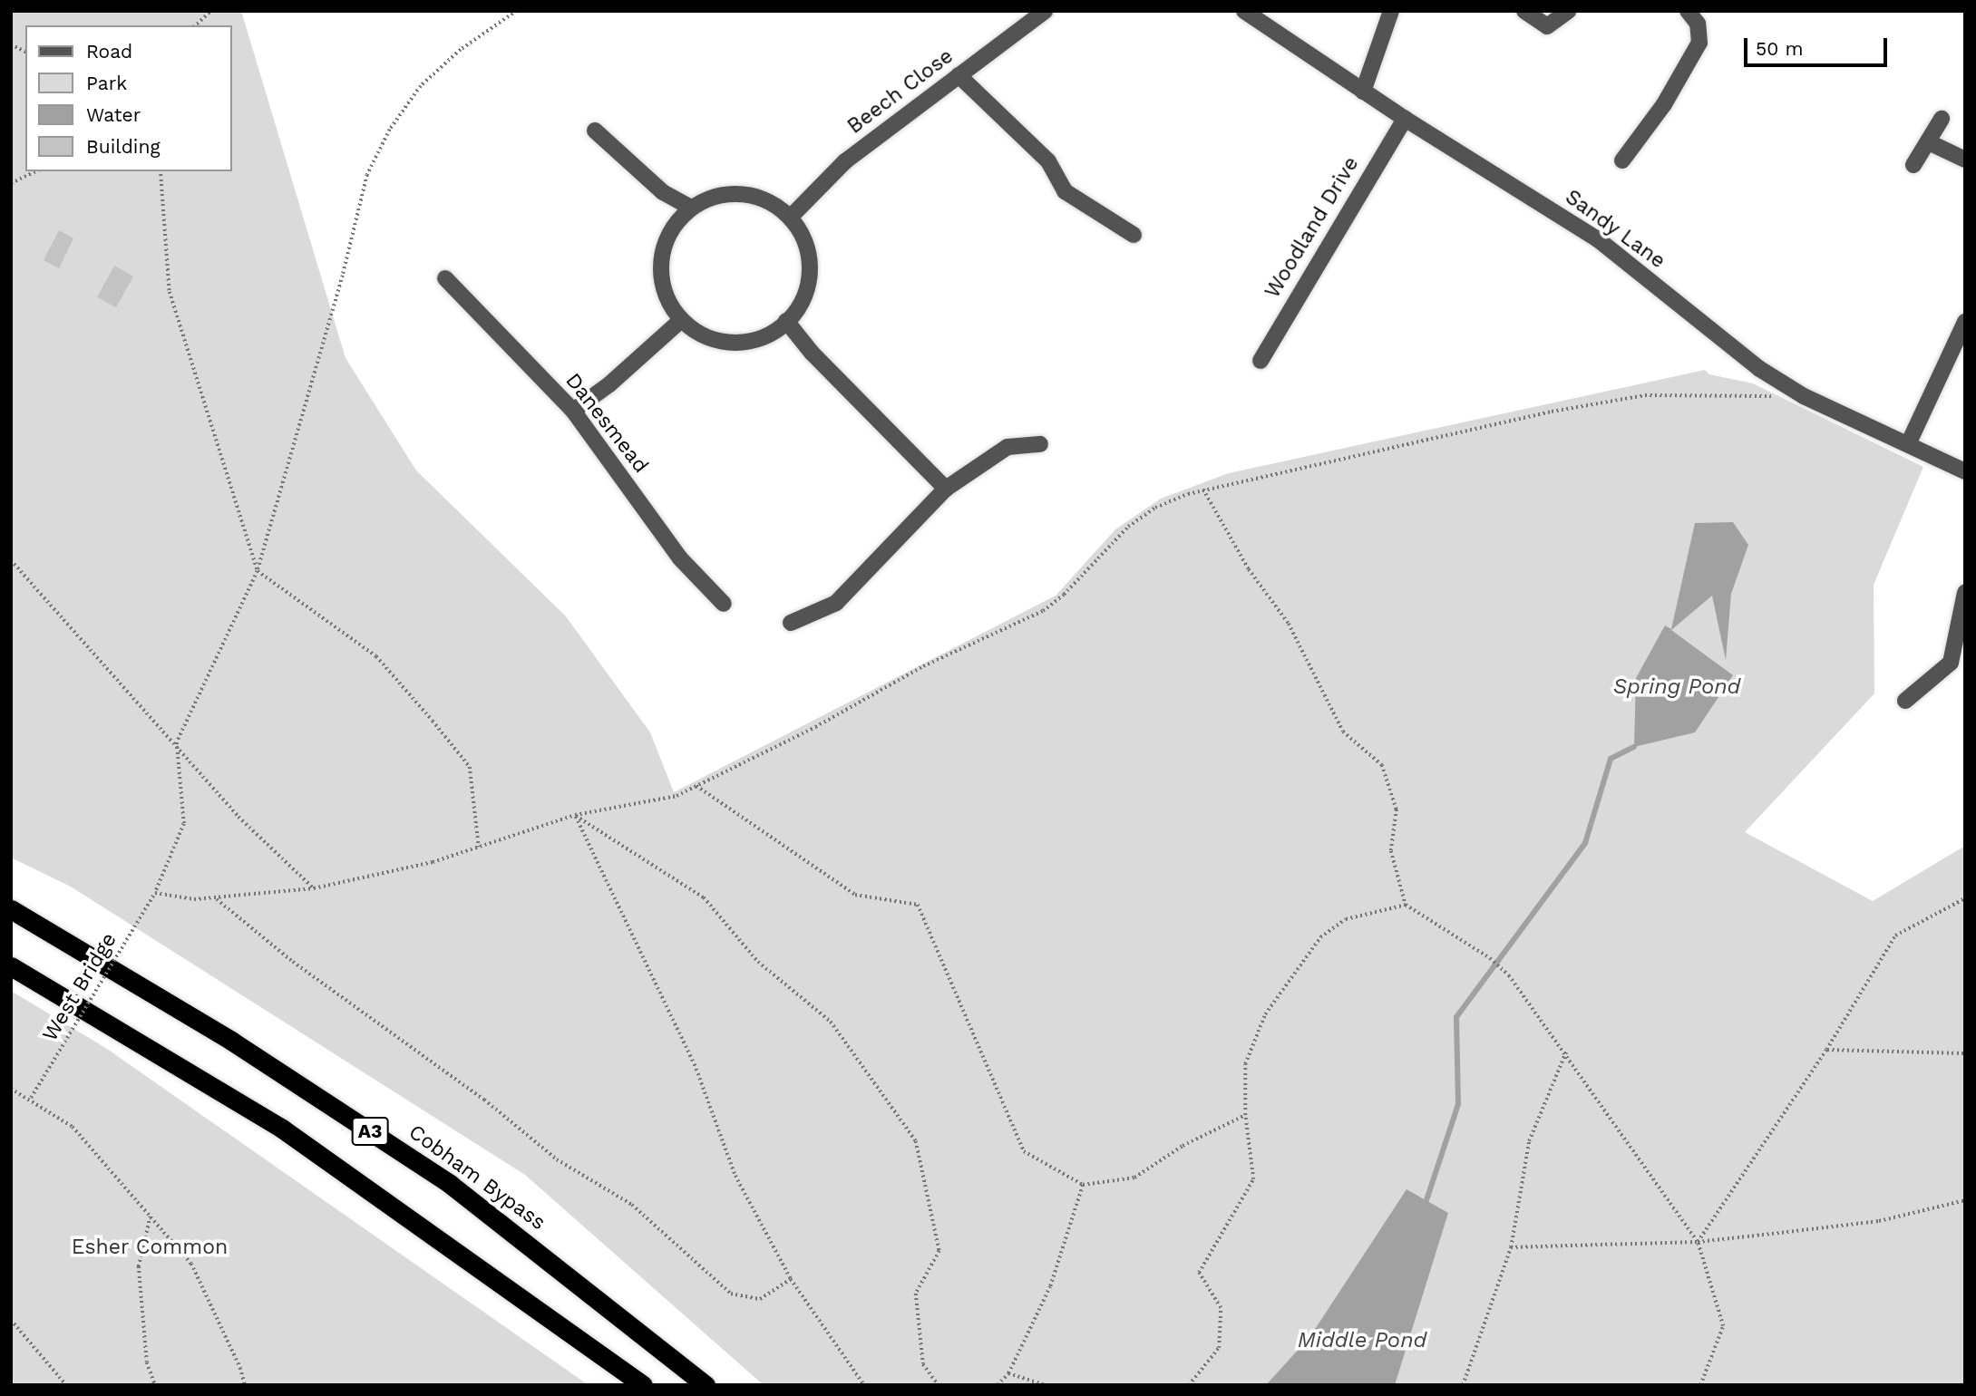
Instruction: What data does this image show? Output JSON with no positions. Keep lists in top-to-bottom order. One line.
{"streets":{"highway":["A3","Cobham Bypass"],"street":["Beech Close","Woodland Drive","Sandy Lane","Danesmead"],"path":["West Bridge"]},"crossings":[["Woodland Drive","Sandy Lane"]],"water":["Spring Pond","Middle Pond"],"parks":["Esher Common"],"legend":["Road","Park","Water","Building"],"scale_bar":"50 m"}
